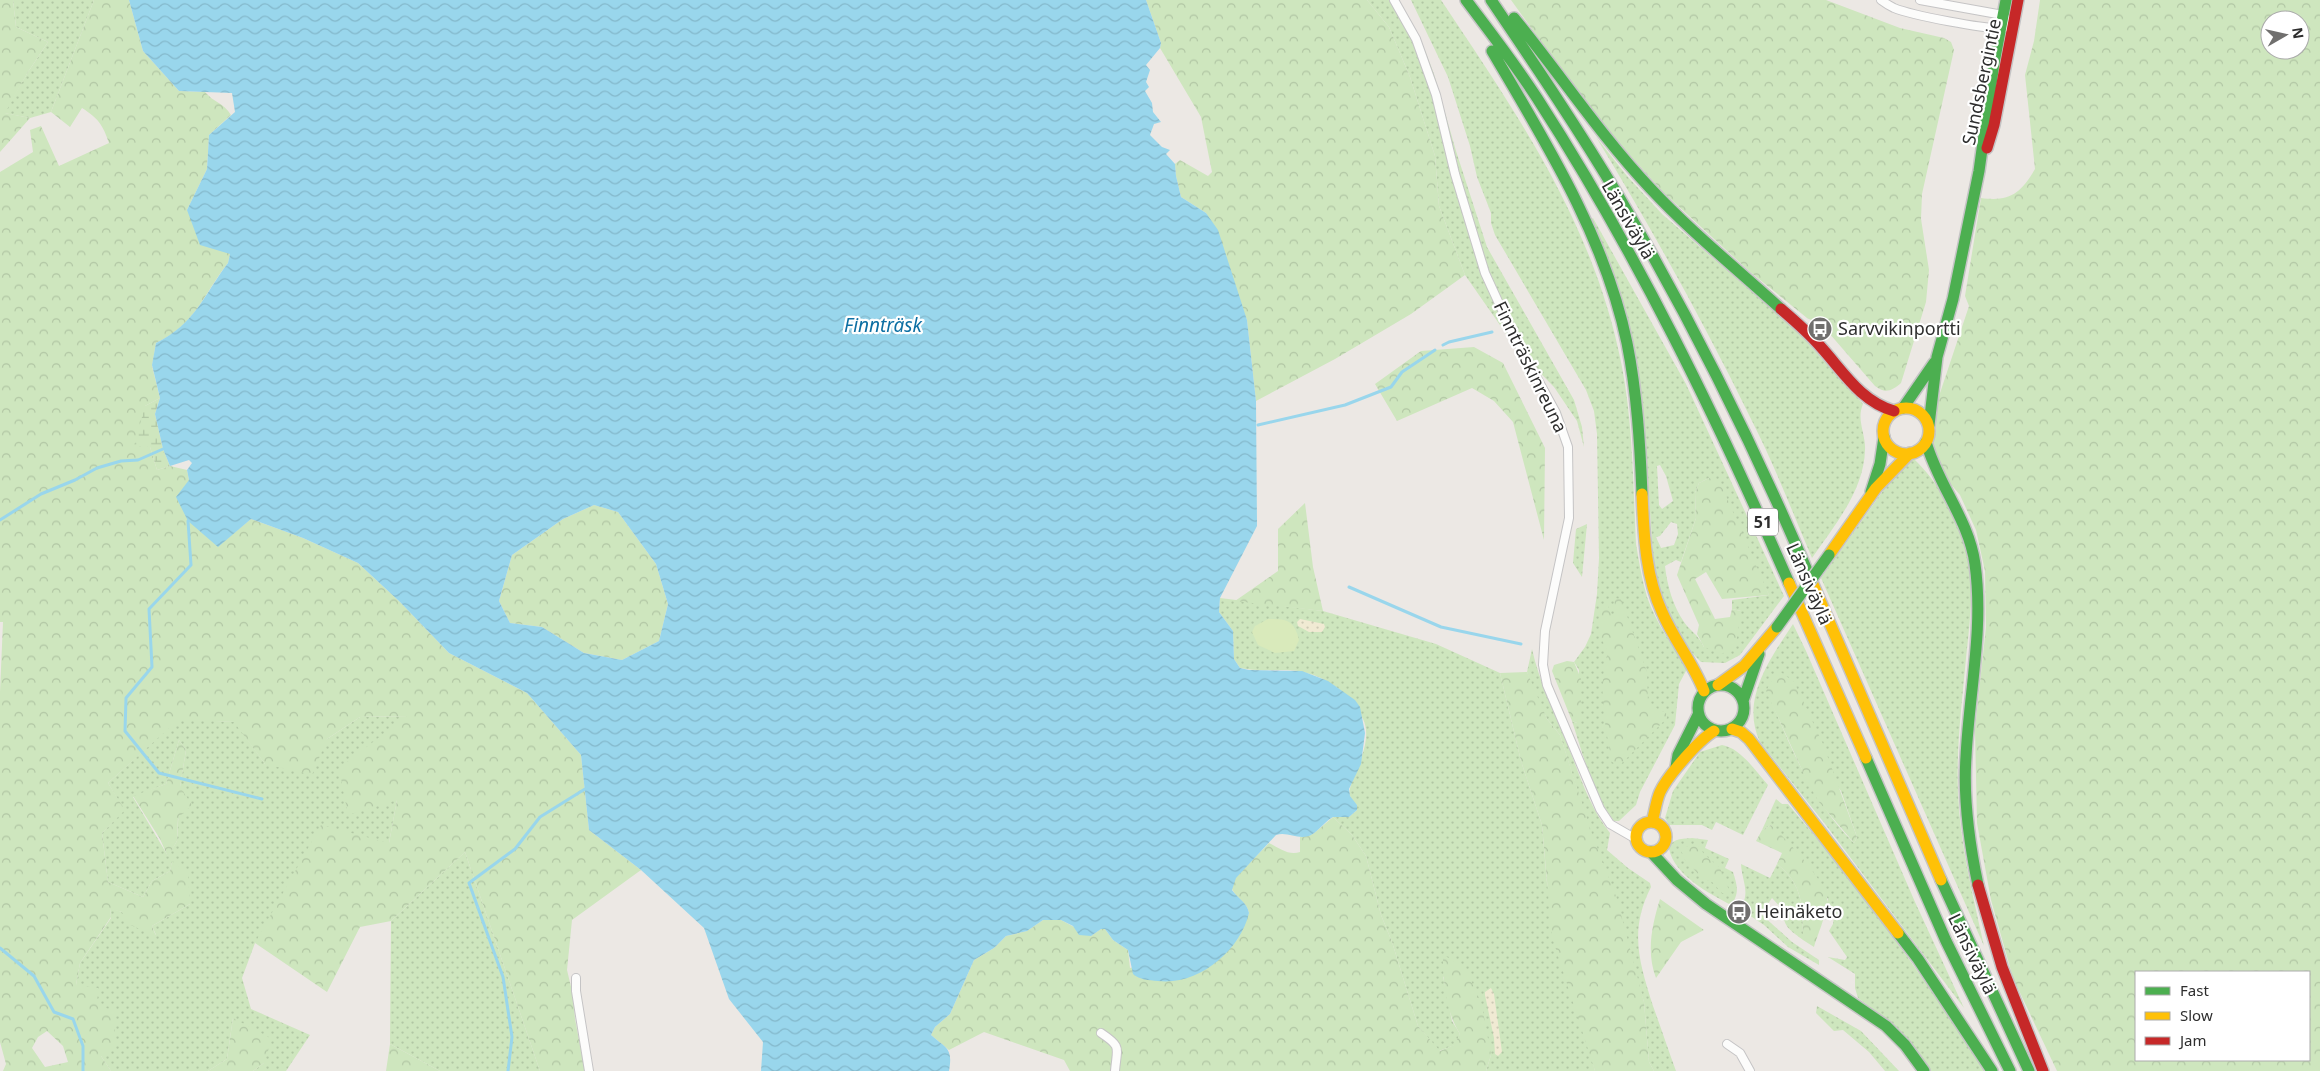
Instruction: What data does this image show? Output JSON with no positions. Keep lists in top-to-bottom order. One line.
{"streets":{"main road":["Sundsbergintie","Länsiväylä","51"],"street":["Finnträskinreuna"]},"water":["Finnträsk"],"places":{"bus stop":["Sarvvikinportti","Heinäketo"]},"legend":["Fast","Slow","Jam"],"north":"right"}
